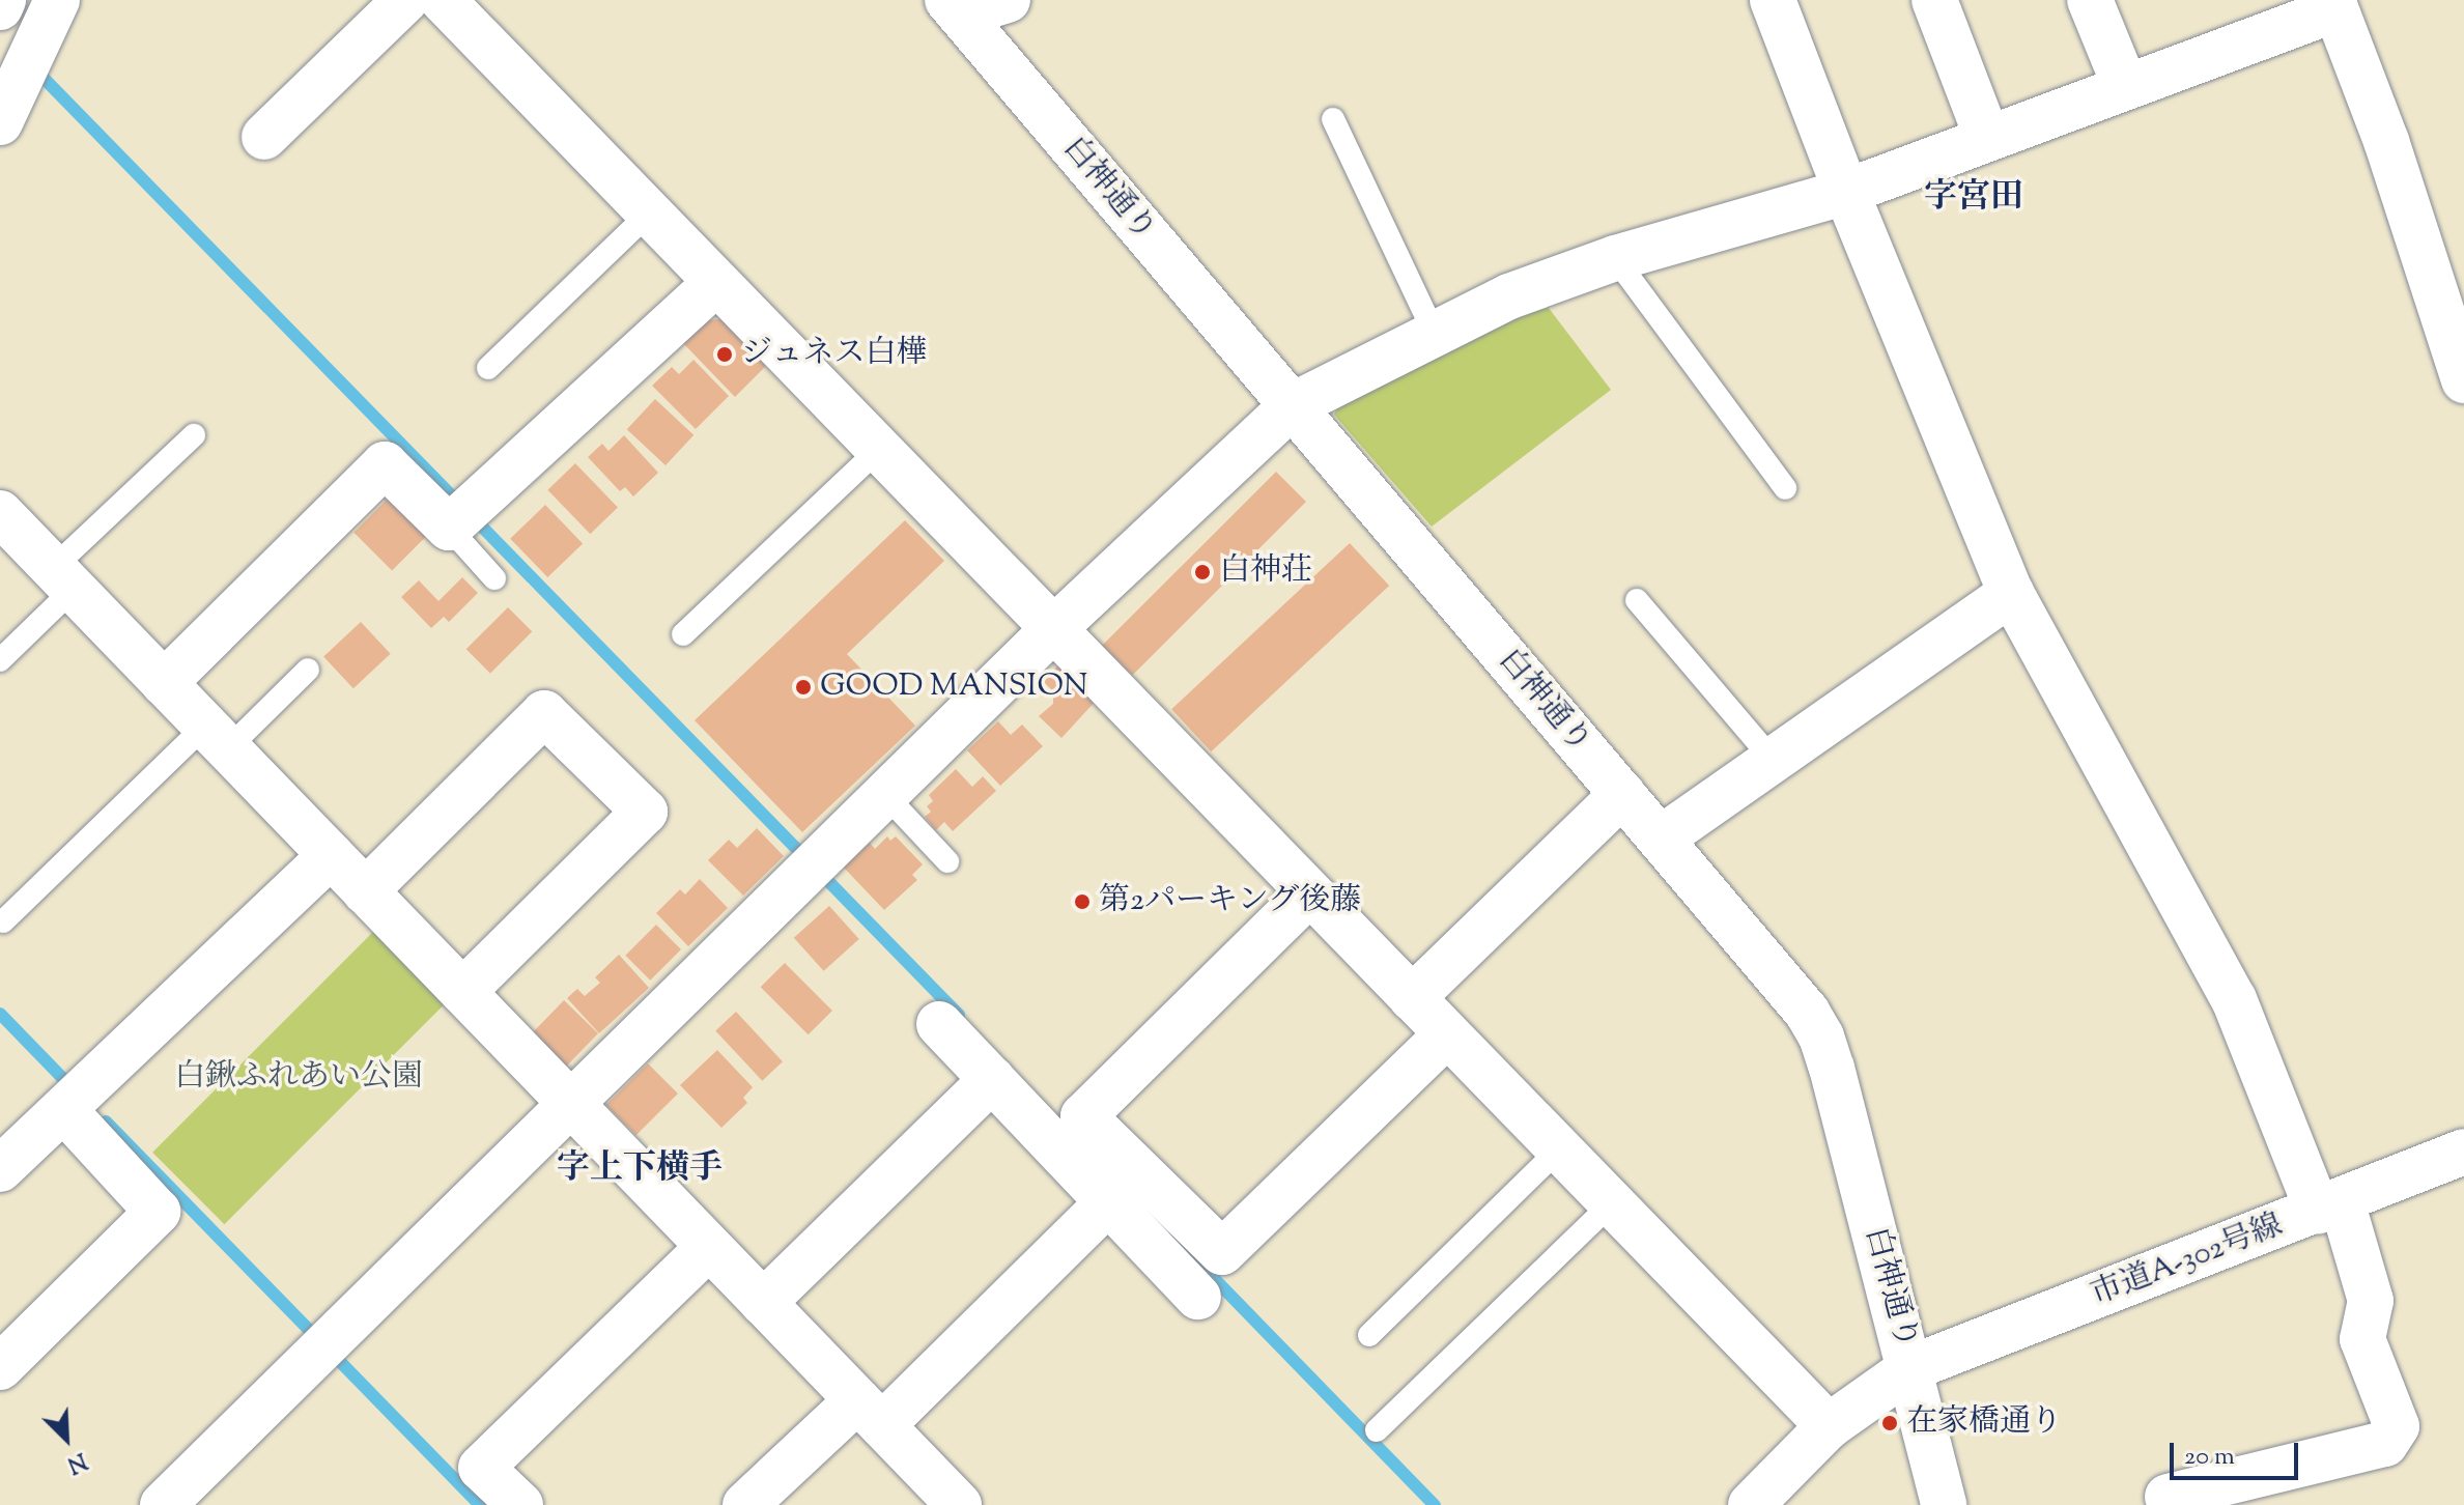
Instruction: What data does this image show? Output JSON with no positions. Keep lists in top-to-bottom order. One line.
{"streets":{"street":["白神通り","市道A-302号線"]},"crossings":[["白神通り","市道A-302号線"]],"districts":["字宮田","字上下横手"],"parks":["白鍬ふれあい公園"],"places":["ジュネス白樺","白神荘","GOOD MANSION","第2パーキング後藤","在家橋通り"],"scale_bar":"20 m","north":"bottom right"}
